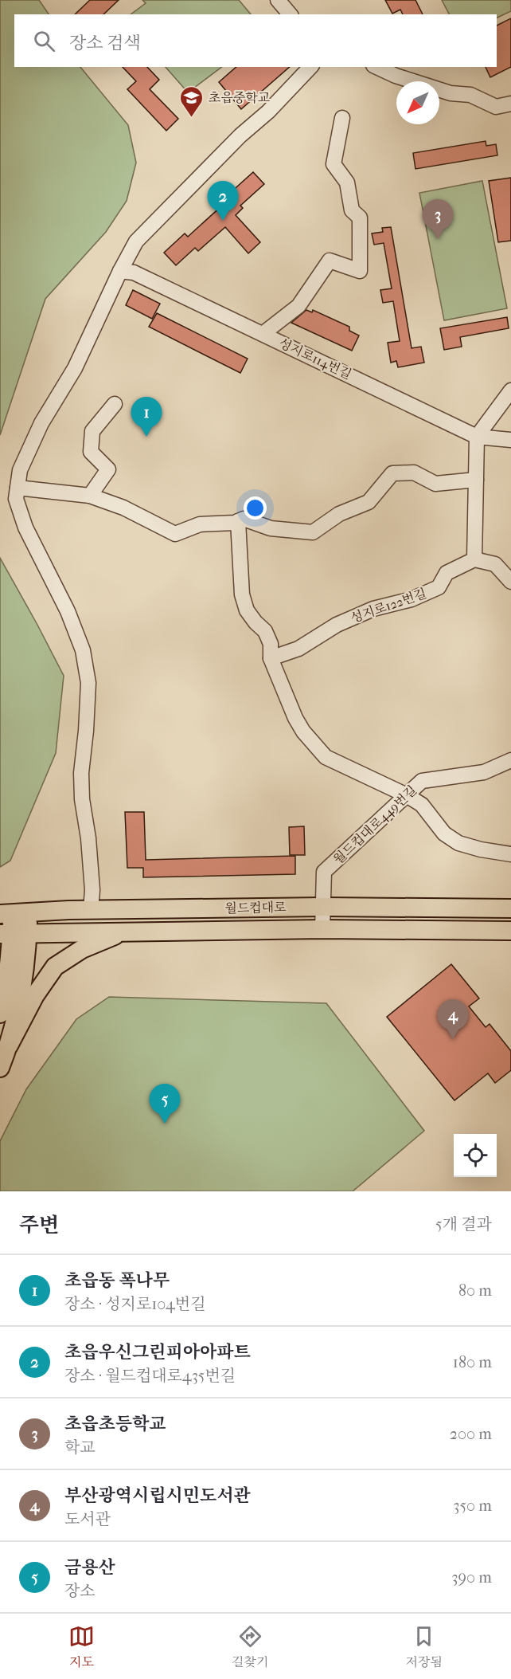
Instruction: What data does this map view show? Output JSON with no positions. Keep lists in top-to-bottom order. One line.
{"streets":{"main road":["월드컵대로"],"street":["성지로114번길","성지로122번길","월드컵대로449번길"]},"crossings":[["월드컵대로449번길","월드컵대로"]],"places":{"school or university":["초읍중학교"]},"north":"bottom left","page":{"search":"장소 검색","pins":["2","3","1","4","5"],"heading":["주변","5개 결과"],"list":[{"mark":"1","name":"초읍동 폭나무","note":"장소 · 성지로104번길","value":"80 m"},{"mark":"2","name":"초읍우신그린피아아파트","note":"장소 · 월드컵대로435번길","value":"180 m"},{"mark":"3","name":"초읍초등학교","note":"학교","value":"200 m"},{"mark":"4","name":"부산광역시립시민도서관","note":"도서관","value":"350 m"},{"mark":"5","name":"금용산","note":"장소","value":"390 m"}],"nav":["지도","길찾기","저장됨"]}}
